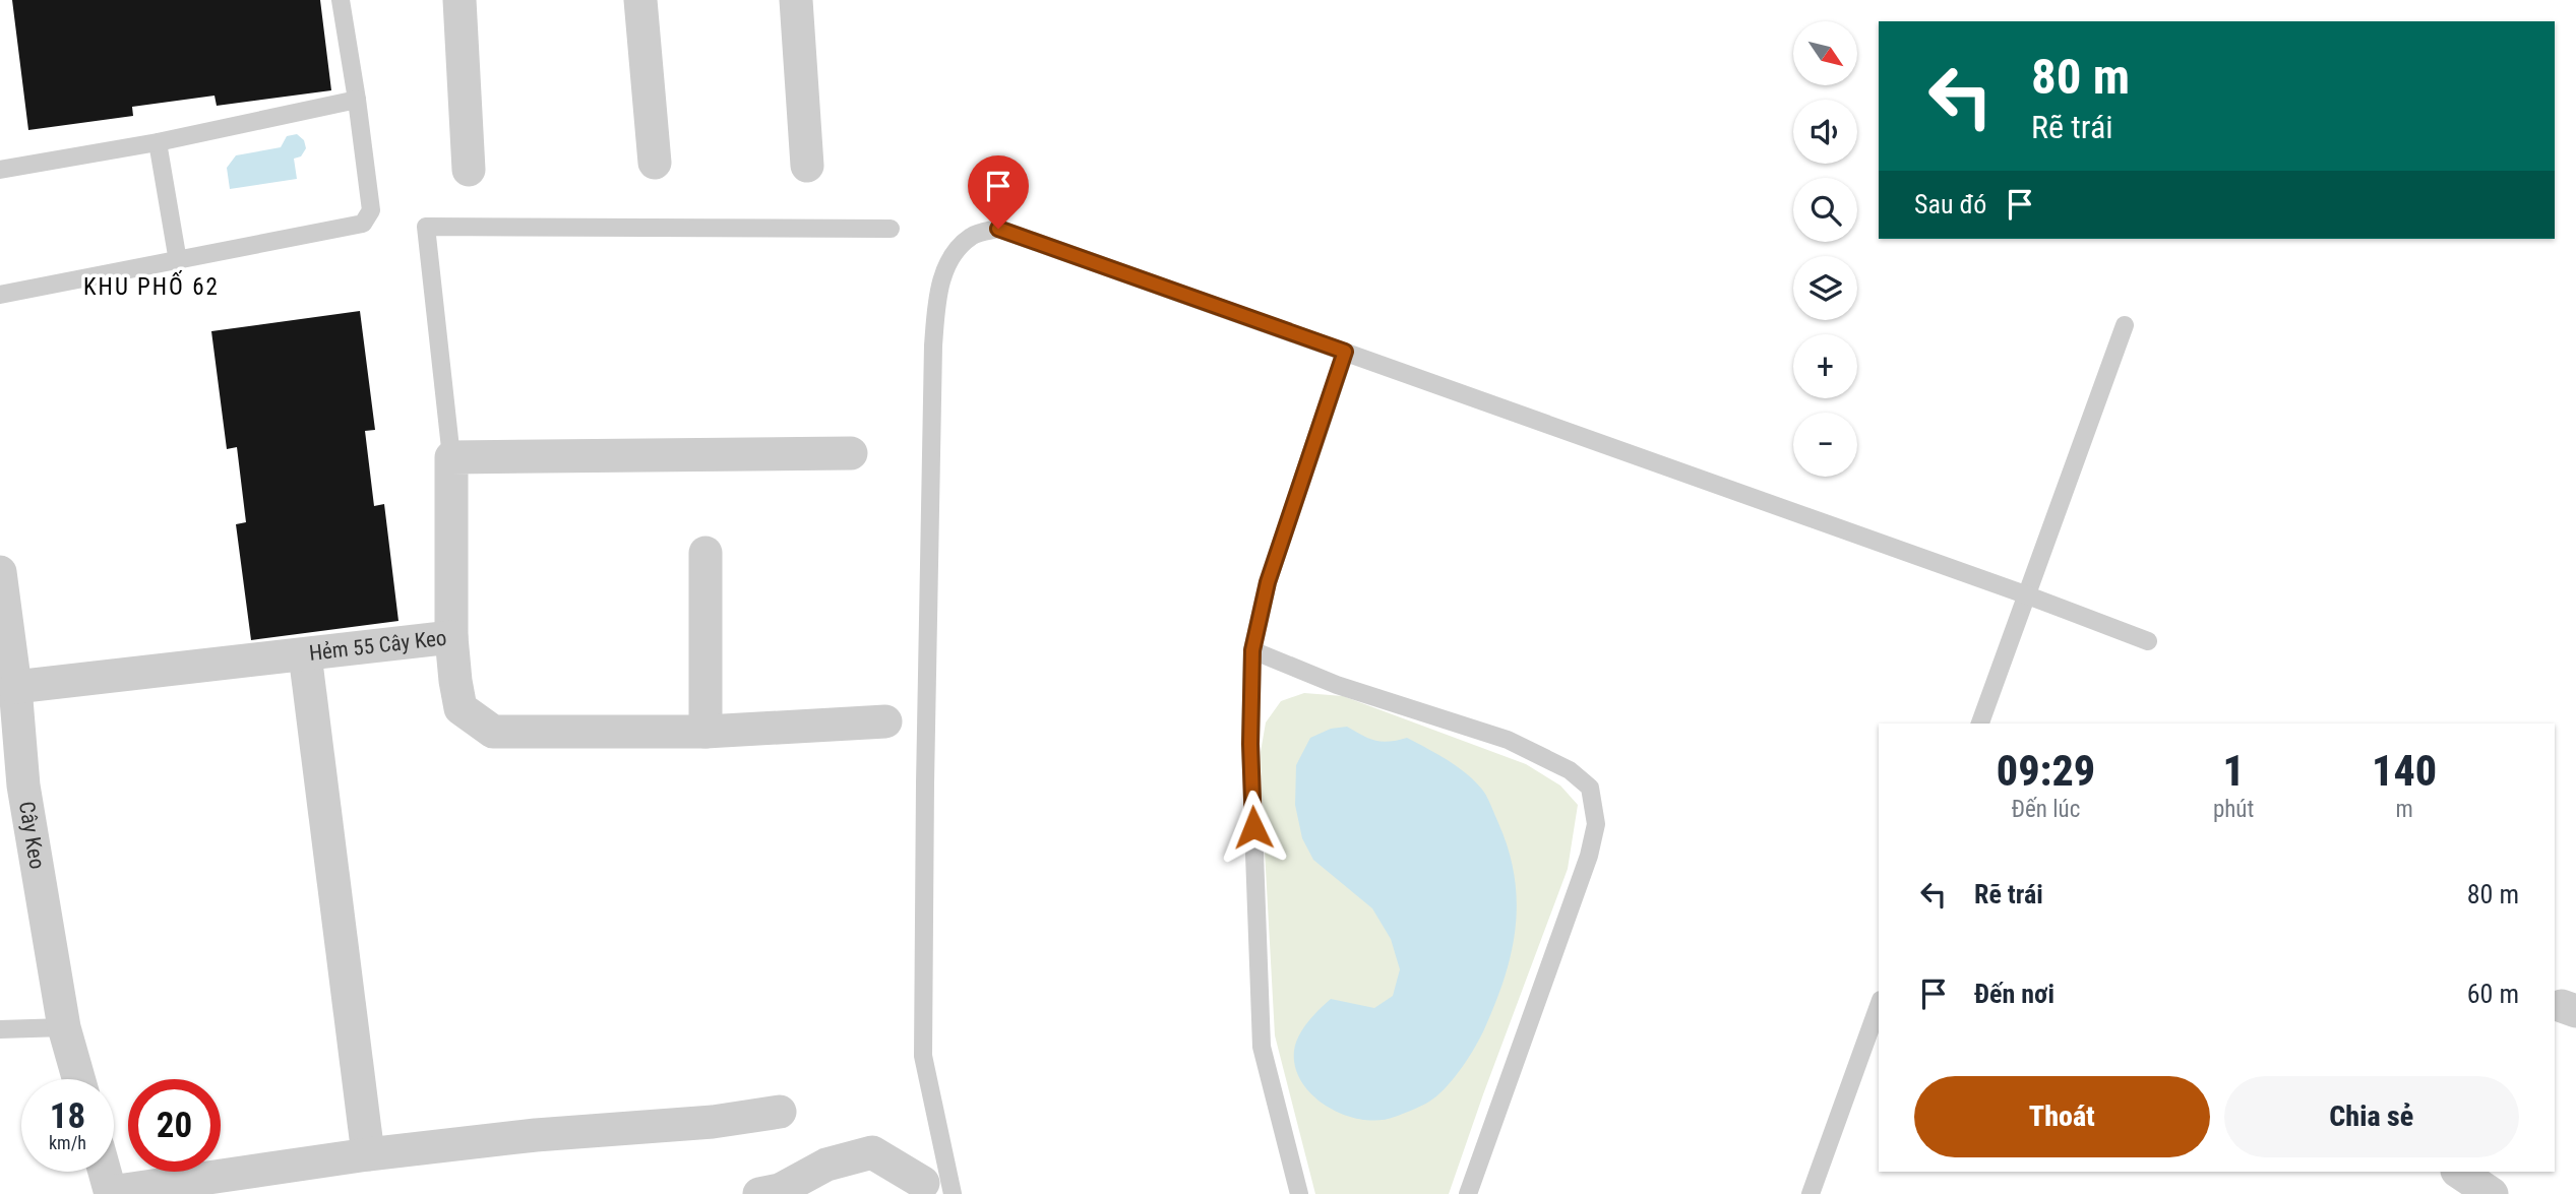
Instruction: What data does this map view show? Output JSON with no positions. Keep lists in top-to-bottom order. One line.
{"streets":{"street":["Hẻm 55 Cây Keo","Cây Keo"]},"crossings":[["Hẻm 55 Cây Keo","Cây Keo"]],"districts":["KHU PHỐ 62"],"north":"bottom right","page":{"map_buttons":["+","−"],"turn":["80 m","Rẽ trái"],"then":"Sau đó","eta":["09:29","Đến lúc","1","phút","140","m"],"list":[{"name":"Rẽ trái","value":"80 m"},{"name":"Đến nơi","value":"60 m"}],"buttons":["Thoát","Chia sẻ"],"speed":"18 km/h","limit":"20"}}
